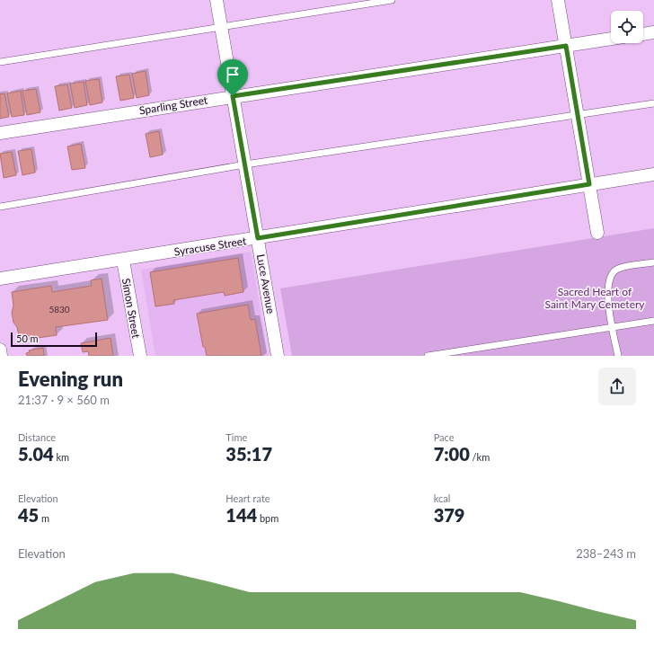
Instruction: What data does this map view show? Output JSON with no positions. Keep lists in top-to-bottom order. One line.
{"streets":{"street":["Sparling Street","Syracuse Street","Luce Avenue","Simon Street"]},"crossings":[["Sparling Street","Luce Avenue"],["Syracuse Street","Luce Avenue"],["Syracuse Street","Simon Street"]],"parks":["Sacred Heart of Saint Mary Cemetery"],"house_numbers":["5830"],"scale_bar":"50 m","page":{"scale":"50 m","heading":["Evening run","21:37 · 9 × 560 m"],"stats":[["Distance","5.04 km"],["Time","35:17"],["Pace","7:00 /km"],["Elevation","45 m"],["Heart rate","144 bpm"],["kcal","379"]],"chart":["Elevation","238–243 m"]}}
